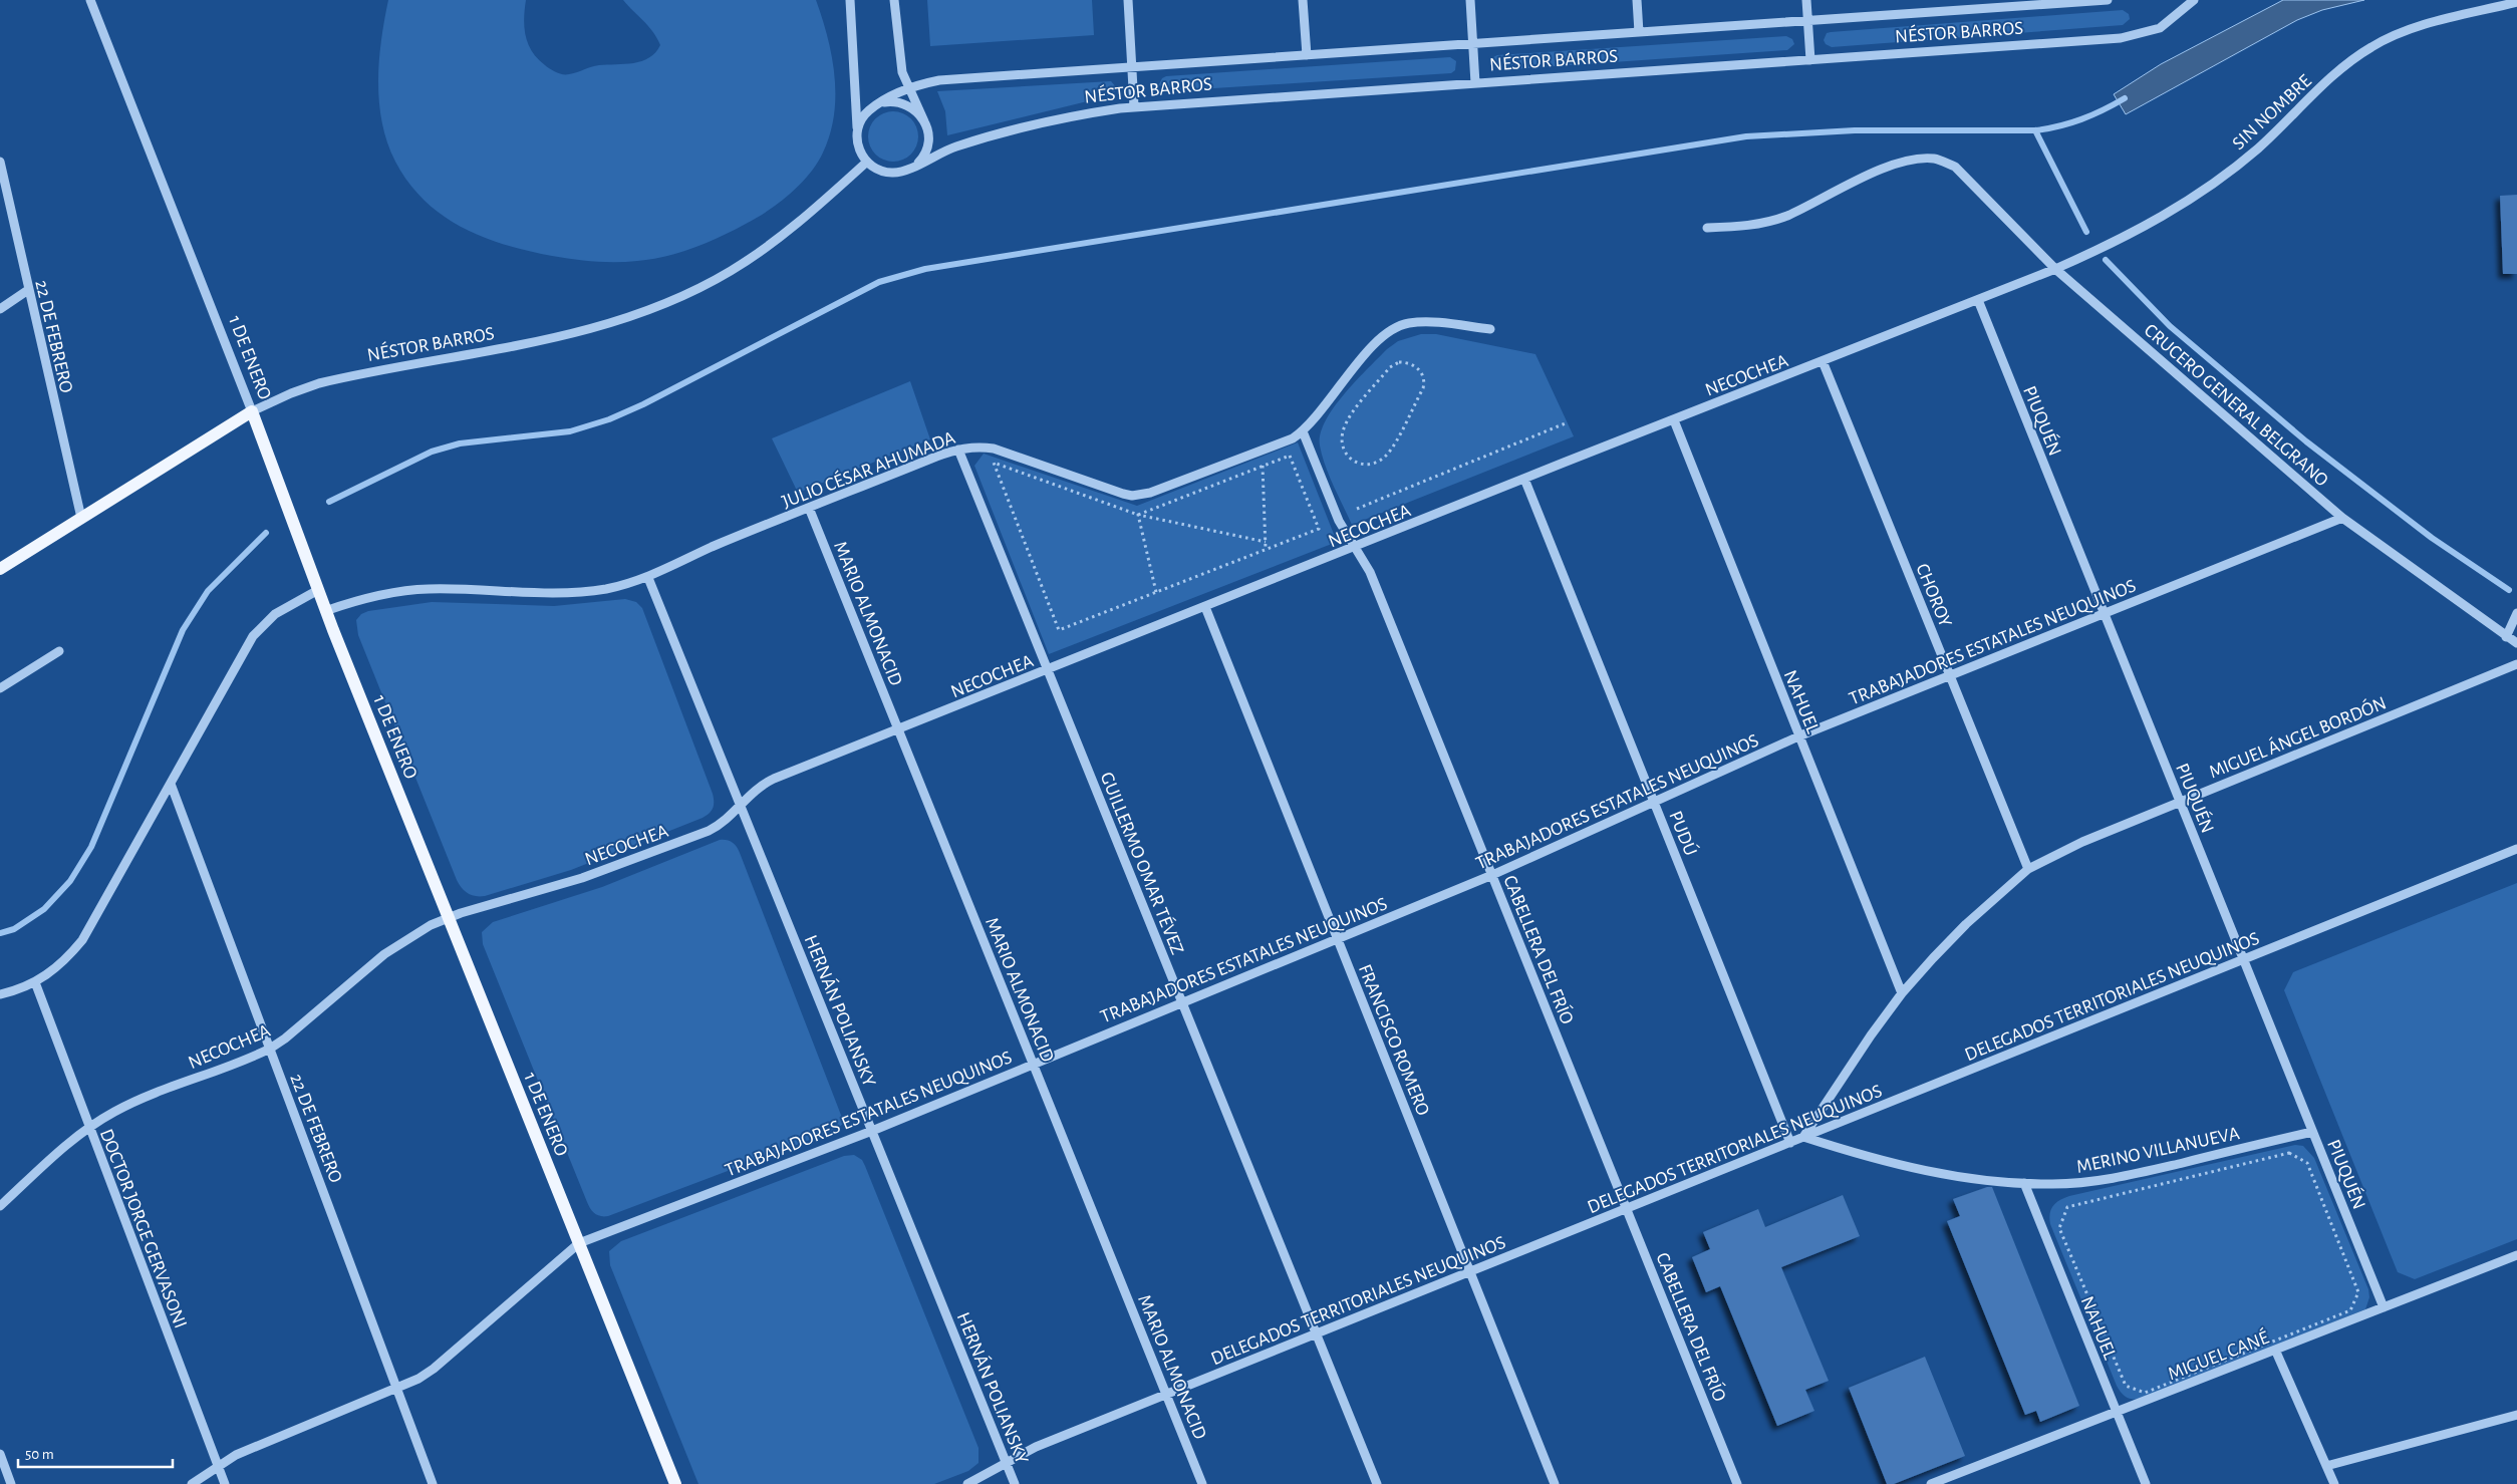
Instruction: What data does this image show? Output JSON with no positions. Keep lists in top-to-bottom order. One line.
{"streets":{"main road":["NÉSTOR BARROS","1 DE ENERO"],"street":["SIN NOMBRE","22 DE FEBRERO","NECOCHEA","CRUCERO GENERAL BELGRANO","PIUQUÉN","JULIO CÉSAR AHUMADA","CHOROY","MARIO ALMONACID","TRABAJADORES ESTATALES NEUQUINOS","NAHUEL","MIGUEL ÁNGEL BORDÓN","PUDÚ","GUILLERMO OMAR TÉVEZ","CABELLERA DEL FRÍO","DELEGADOS TERRITORIALES NEUQUINOS","HERNÁN POLIANSKY","FRANCISCO ROMERO","MERINO VILLANUEVA","DOCTOR JORGE GERVASONI","MIGUEL CANÉ"]},"crossings":[["NÉSTOR BARROS","22 DE FEBRERO"],["NÉSTOR BARROS","1 DE ENERO"],["SIN NOMBRE","NECOCHEA"],["SIN NOMBRE","CRUCERO GENERAL BELGRANO"],["22 DE FEBRERO","NECOCHEA"],["22 DE FEBRERO","TRABAJADORES ESTATALES NEUQUINOS"],["1 DE ENERO","NECOCHEA"],["1 DE ENERO","JULIO CÉSAR AHUMADA"],["1 DE ENERO","TRABAJADORES ESTATALES NEUQUINOS"],["NECOCHEA","CRUCERO GENERAL BELGRANO"],["NECOCHEA","PIUQUÉN"],["NECOCHEA","CHOROY"],["NECOCHEA","MARIO ALMONACID"],["NECOCHEA","NAHUEL"],["NECOCHEA","PUDÚ"],["NECOCHEA","GUILLERMO OMAR TÉVEZ"],["NECOCHEA","CABELLERA DEL FRÍO"],["NECOCHEA","HERNÁN POLIANSKY"],["NECOCHEA","FRANCISCO ROMERO"],["NECOCHEA","DOCTOR JORGE GERVASONI"],["CRUCERO GENERAL BELGRANO","TRABAJADORES ESTATALES NEUQUINOS"],["PIUQUÉN","TRABAJADORES ESTATALES NEUQUINOS"],["PIUQUÉN","MIGUEL ÁNGEL BORDÓN"],["PIUQUÉN","DELEGADOS TERRITORIALES NEUQUINOS"],["PIUQUÉN","MERINO VILLANUEVA"],["PIUQUÉN","MIGUEL CANÉ"],["JULIO CÉSAR AHUMADA","MARIO ALMONACID"],["JULIO CÉSAR AHUMADA","GUILLERMO OMAR TÉVEZ"],["JULIO CÉSAR AHUMADA","CABELLERA DEL FRÍO"],["JULIO CÉSAR AHUMADA","HERNÁN POLIANSKY"],["CHOROY","TRABAJADORES ESTATALES NEUQUINOS"],["CHOROY","MIGUEL ÁNGEL BORDÓN"],["MARIO ALMONACID","TRABAJADORES ESTATALES NEUQUINOS"],["MARIO ALMONACID","DELEGADOS TERRITORIALES NEUQUINOS"],["TRABAJADORES ESTATALES NEUQUINOS","NAHUEL"],["TRABAJADORES ESTATALES NEUQUINOS","PUDÚ"],["TRABAJADORES ESTATALES NEUQUINOS","GUILLERMO OMAR TÉVEZ"],["TRABAJADORES ESTATALES NEUQUINOS","CABELLERA DEL FRÍO"],["TRABAJADORES ESTATALES NEUQUINOS","HERNÁN POLIANSKY"],["TRABAJADORES ESTATALES NEUQUINOS","FRANCISCO ROMERO"],["TRABAJADORES ESTATALES NEUQUINOS","DOCTOR JORGE GERVASONI"],["NAHUEL","MIGUEL ÁNGEL BORDÓN"],["NAHUEL","MERINO VILLANUEVA"],["NAHUEL","MIGUEL CANÉ"],["MIGUEL ÁNGEL BORDÓN","DELEGADOS TERRITORIALES NEUQUINOS"],["MIGUEL ÁNGEL BORDÓN","MERINO VILLANUEVA"],["PUDÚ","DELEGADOS TERRITORIALES NEUQUINOS"],["GUILLERMO OMAR TÉVEZ","DELEGADOS TERRITORIALES NEUQUINOS"],["CABELLERA DEL FRÍO","DELEGADOS TERRITORIALES NEUQUINOS"],["DELEGADOS TERRITORIALES NEUQUINOS","HERNÁN POLIANSKY"],["DELEGADOS TERRITORIALES NEUQUINOS","FRANCISCO ROMERO"],["DELEGADOS TERRITORIALES NEUQUINOS","MERINO VILLANUEVA"]],"scale_bar":"50 m"}
